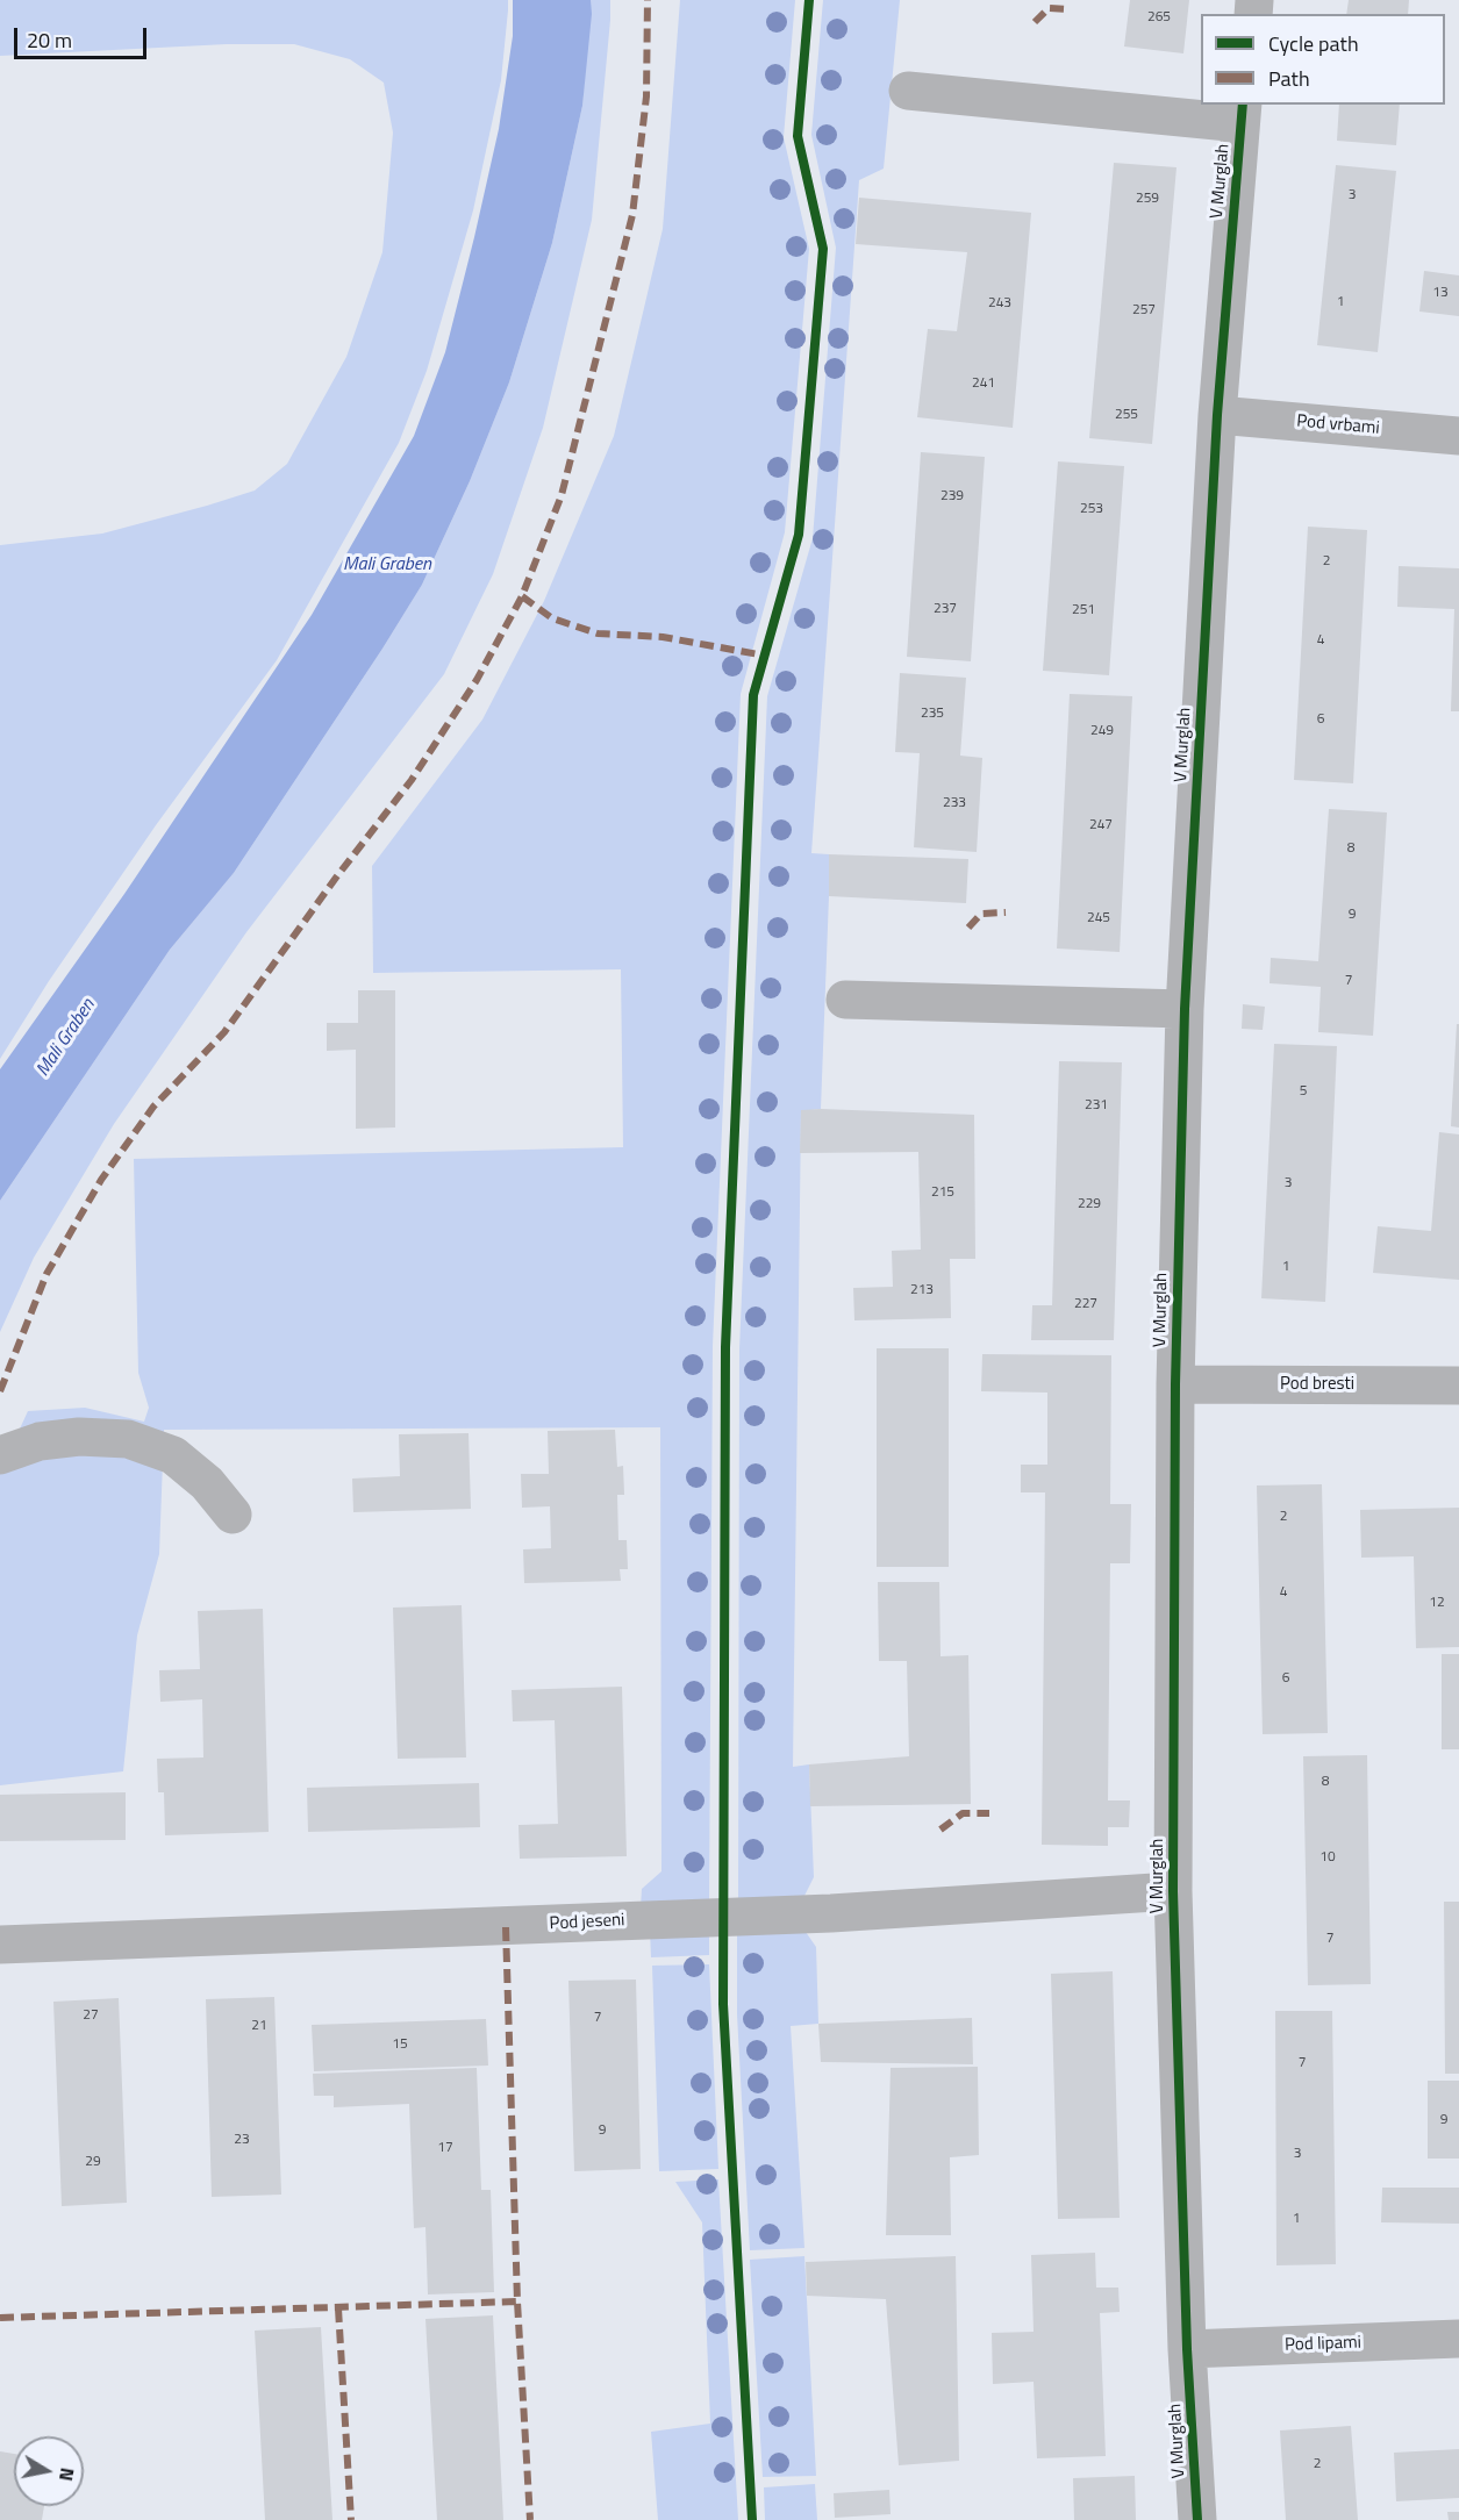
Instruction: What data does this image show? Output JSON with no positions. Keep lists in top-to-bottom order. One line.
{"streets":{"street":["V Murglah","Pod vrbami","Pod bresti","Pod jeseni","Pod lipami"]},"crossings":[["V Murglah","Pod vrbami"],["V Murglah","Pod bresti"],["V Murglah","Pod jeseni"],["V Murglah","Pod lipami"]],"water":["Mali Graben"],"house_numbers":["265","3","259","13","1","243","257","241","255","239","253","2","237","251","4","235","6","249","233","247","8","9","245","7","5","231","3","215","229","1","213","227","2","4","12","6","8","10","7","27","7","21","15","7","9","9","23","17","3","29","1","2"],"legend":["Cycle path","Path"],"scale_bar":"20 m","north":"right"}
